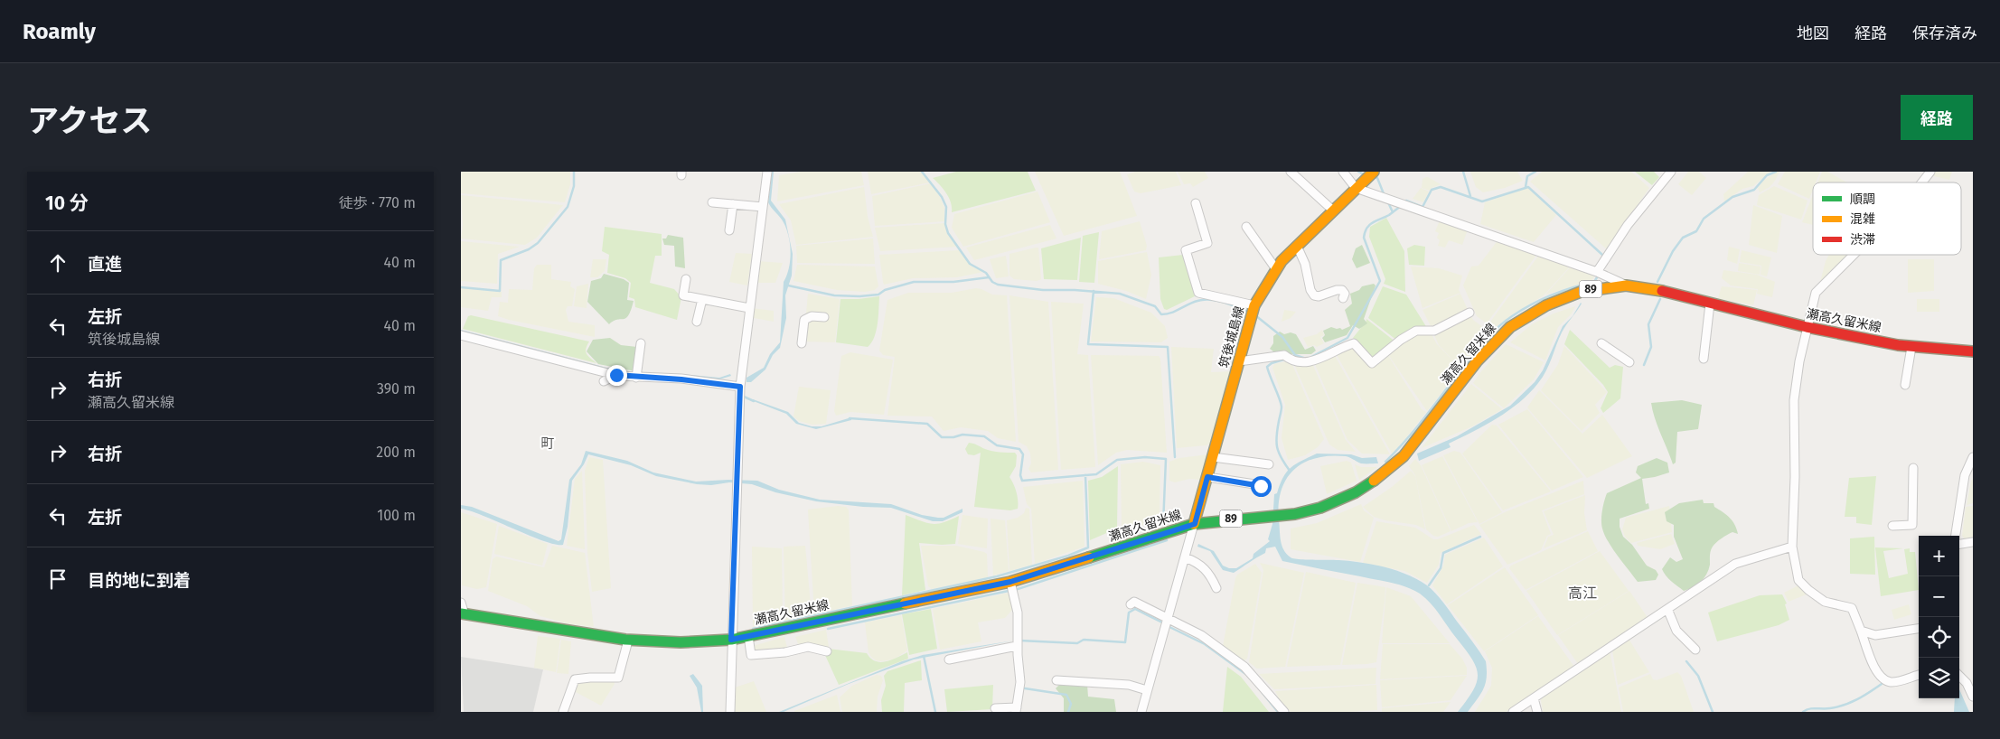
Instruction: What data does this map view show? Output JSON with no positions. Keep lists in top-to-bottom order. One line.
{"streets":{"main road":["89","瀬高久留米線","筑後城島線"]},"crossings":[["瀬高久留米線","筑後城島線"]],"districts":["町","高江"],"legend":["順調","混雑","渋滞"],"page":{"header":"Roamly","nav":["地図","経路","保存済み"],"title":"アクセス","buttons":"経路","heading":["10 分","徒歩 · 770 m"],"list":[["直進","40 m"],["左折","筑後城島線","40 m"],["右折","瀬高久留米線","390 m"],["右折","200 m"],["左折","100 m"],"目的地に到着"],"map_buttons":["+","−"]}}
